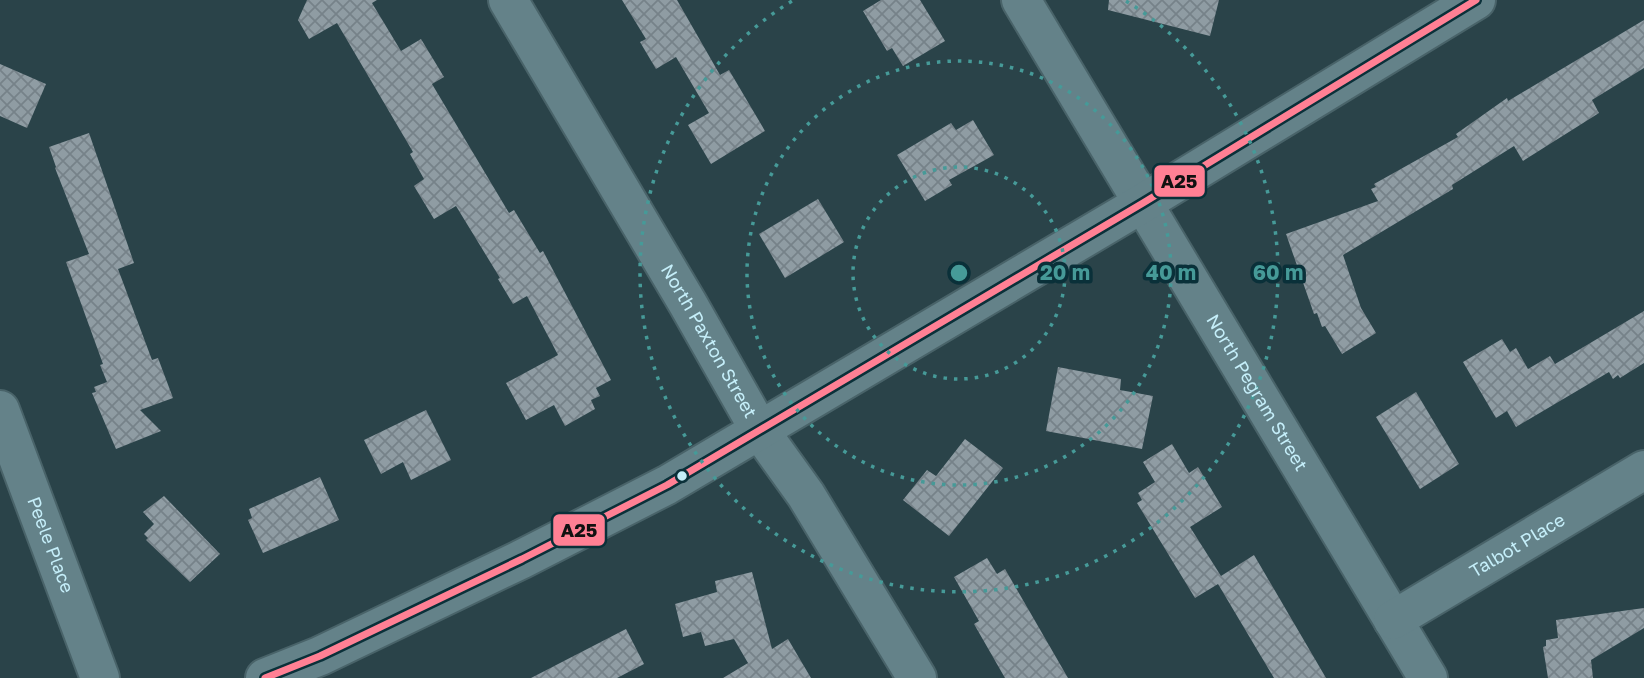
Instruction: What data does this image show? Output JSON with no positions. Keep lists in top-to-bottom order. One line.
{"streets":{"street":["North Paxton Street","North Pegram Street","Peele Place","Talbot Place"]},"crossings":[["North Pegram Street","Talbot Place"]],"lines":["transit line A25"],"rings":["20 m","40 m","60 m"]}
